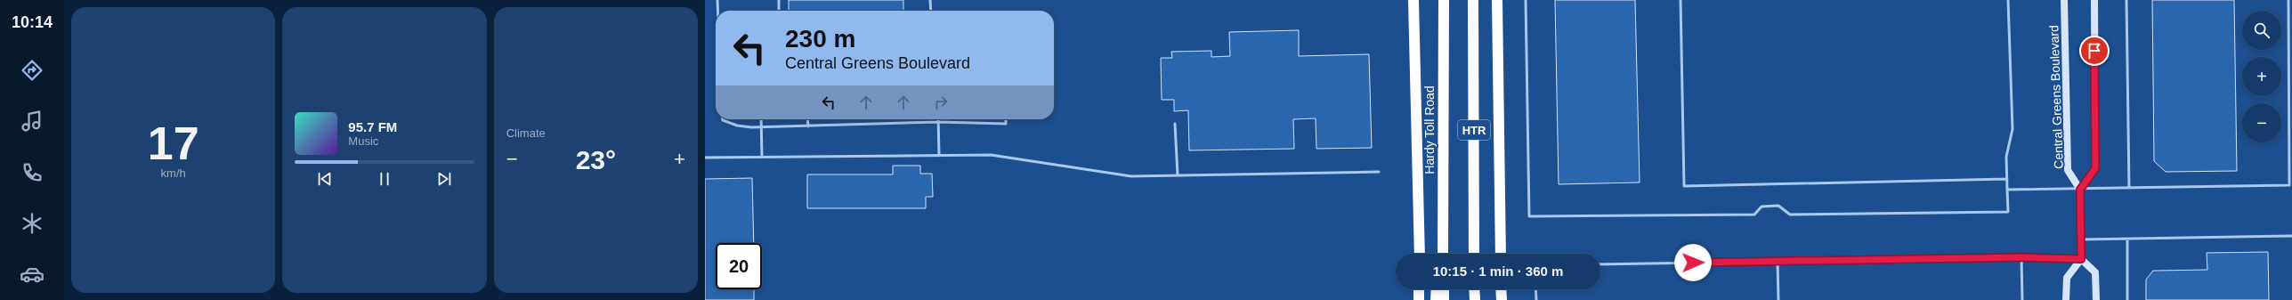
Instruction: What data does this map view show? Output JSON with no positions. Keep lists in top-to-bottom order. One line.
{"streets":{"highway":["Hardy Toll Road","HTR"],"street":["Central Greens Boulevard"]},"page":{"tabs":"10:14","tile":[["17","km/h"],"Climate"],"map_buttons":["+","−"],"turn":["230 m","Central Greens Boulevard"],"song":["95.7 FM","Music"],"heat":["−","23°","+"],"limit":"20","trip":"10:15 · 1 min · 360 m"}}
